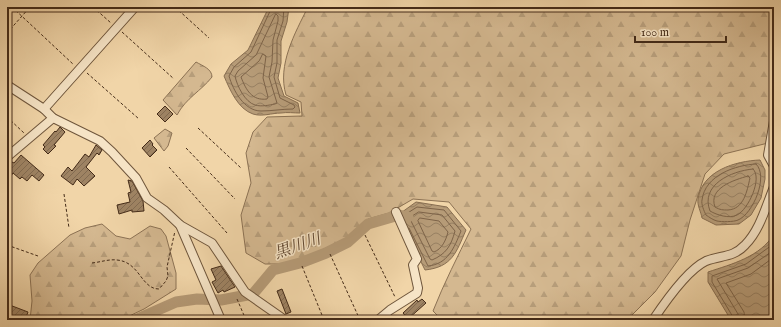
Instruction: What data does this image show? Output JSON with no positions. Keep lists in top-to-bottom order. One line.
{"water":["黒川川"],"scale_bar":"100 m"}
